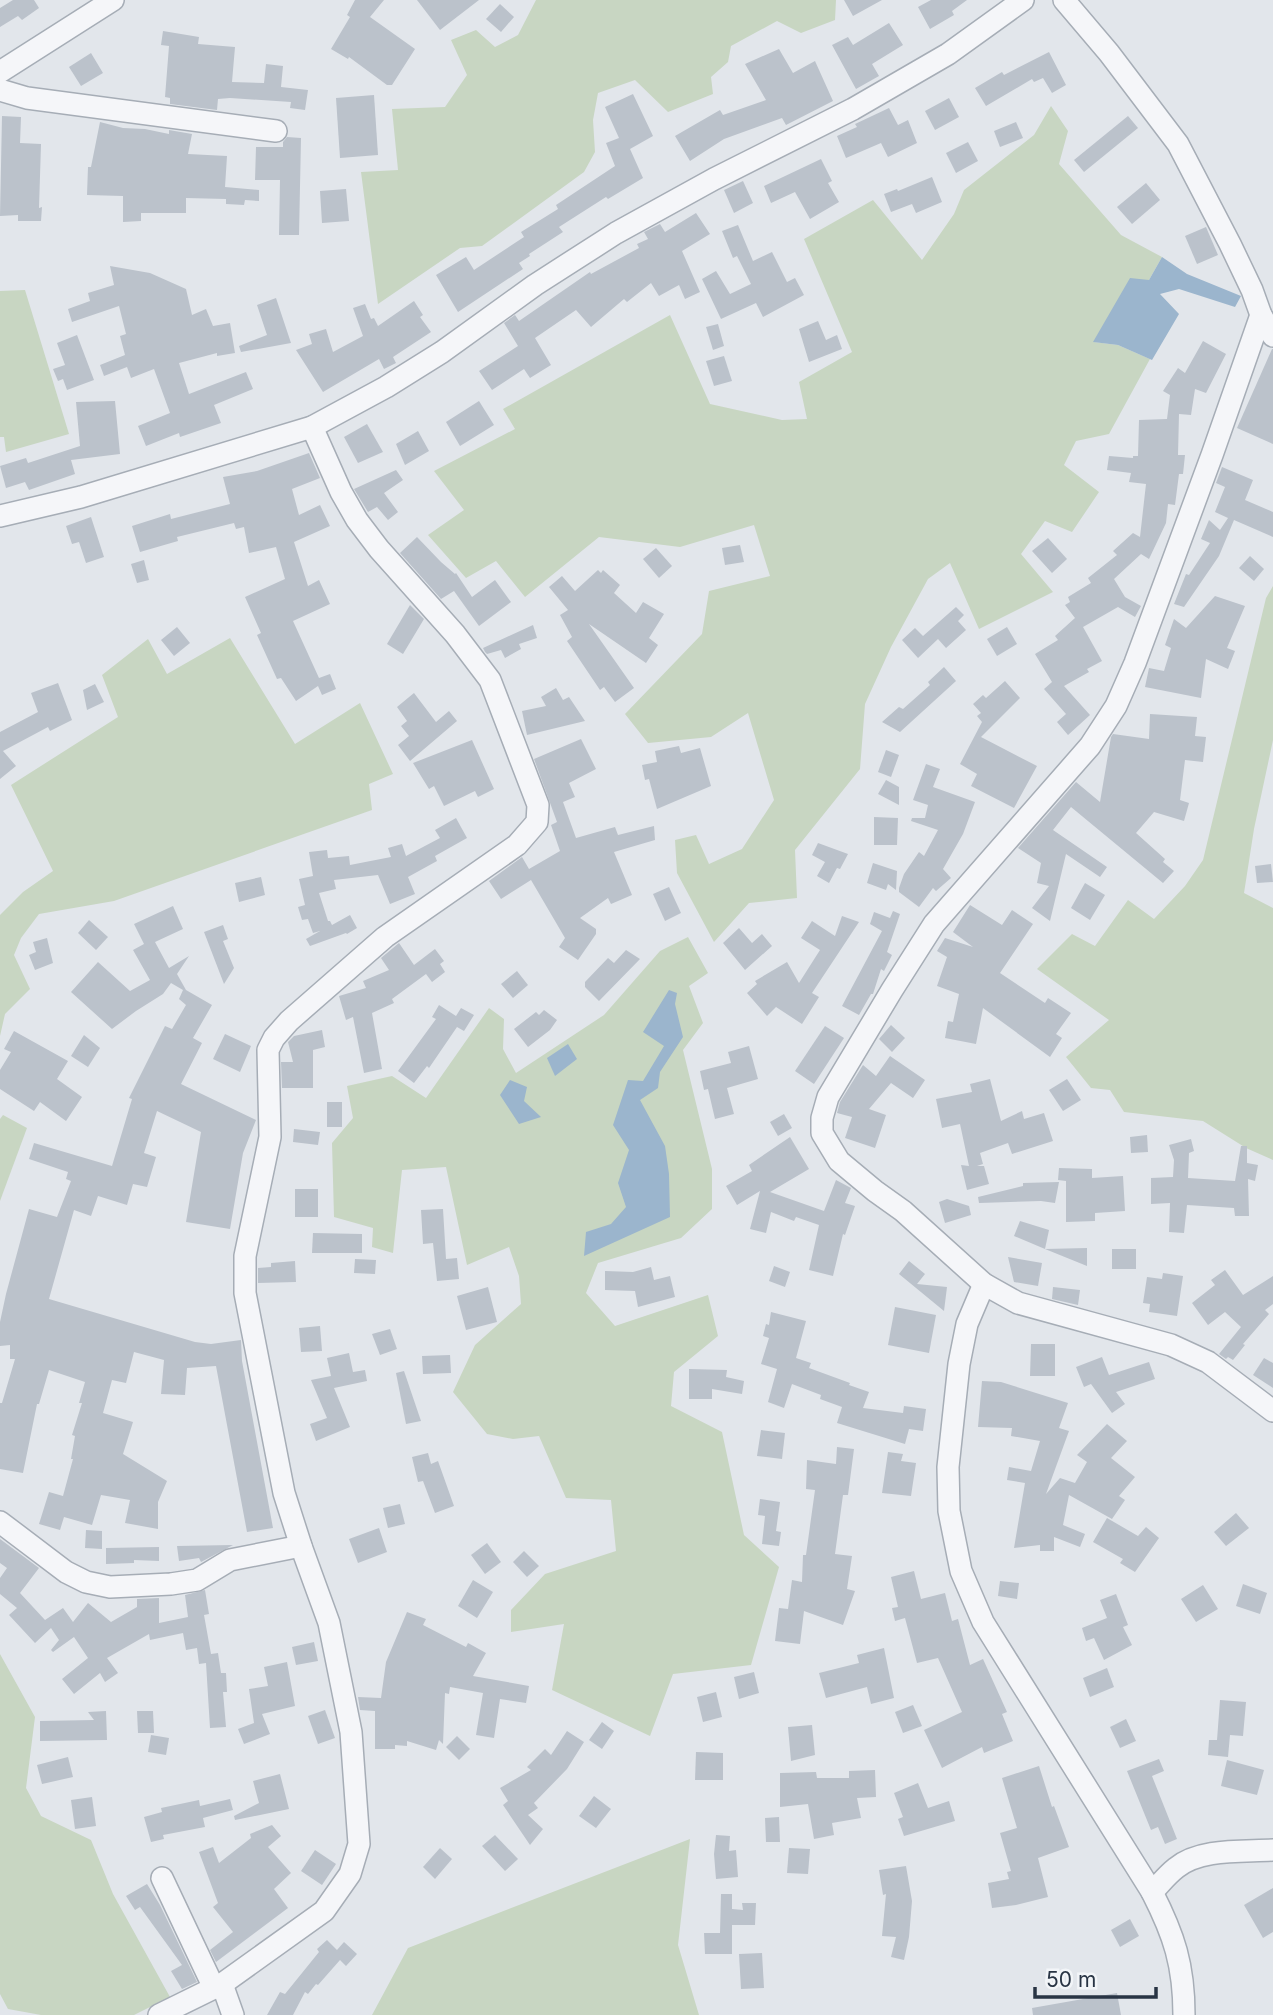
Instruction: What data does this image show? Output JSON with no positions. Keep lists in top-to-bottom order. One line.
{"scale_bar":"50 m"}
